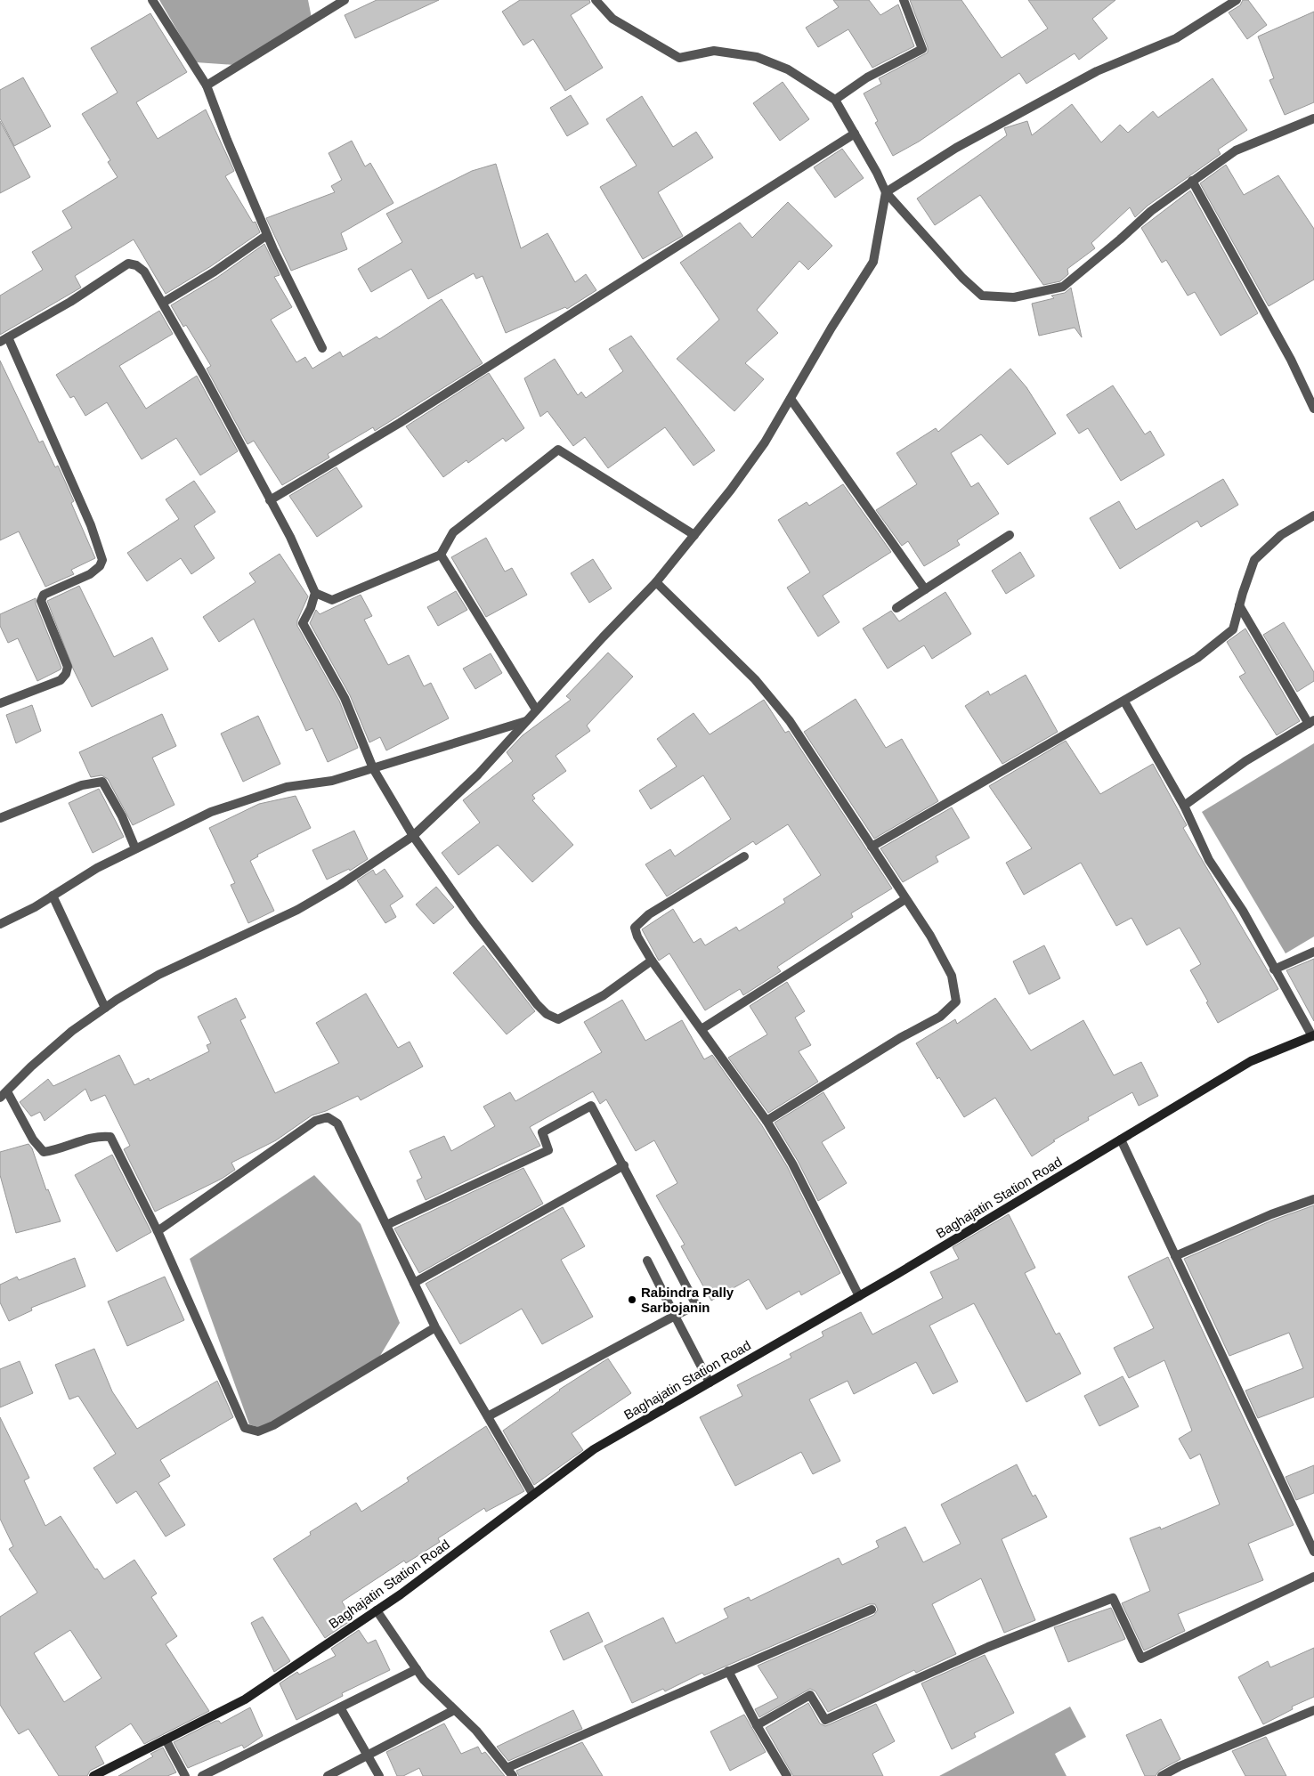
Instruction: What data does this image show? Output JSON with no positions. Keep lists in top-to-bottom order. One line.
{"streets":{"street":["Baghajatin Station Road"]},"places":["Rabindra Pally Sarbojanin"]}
